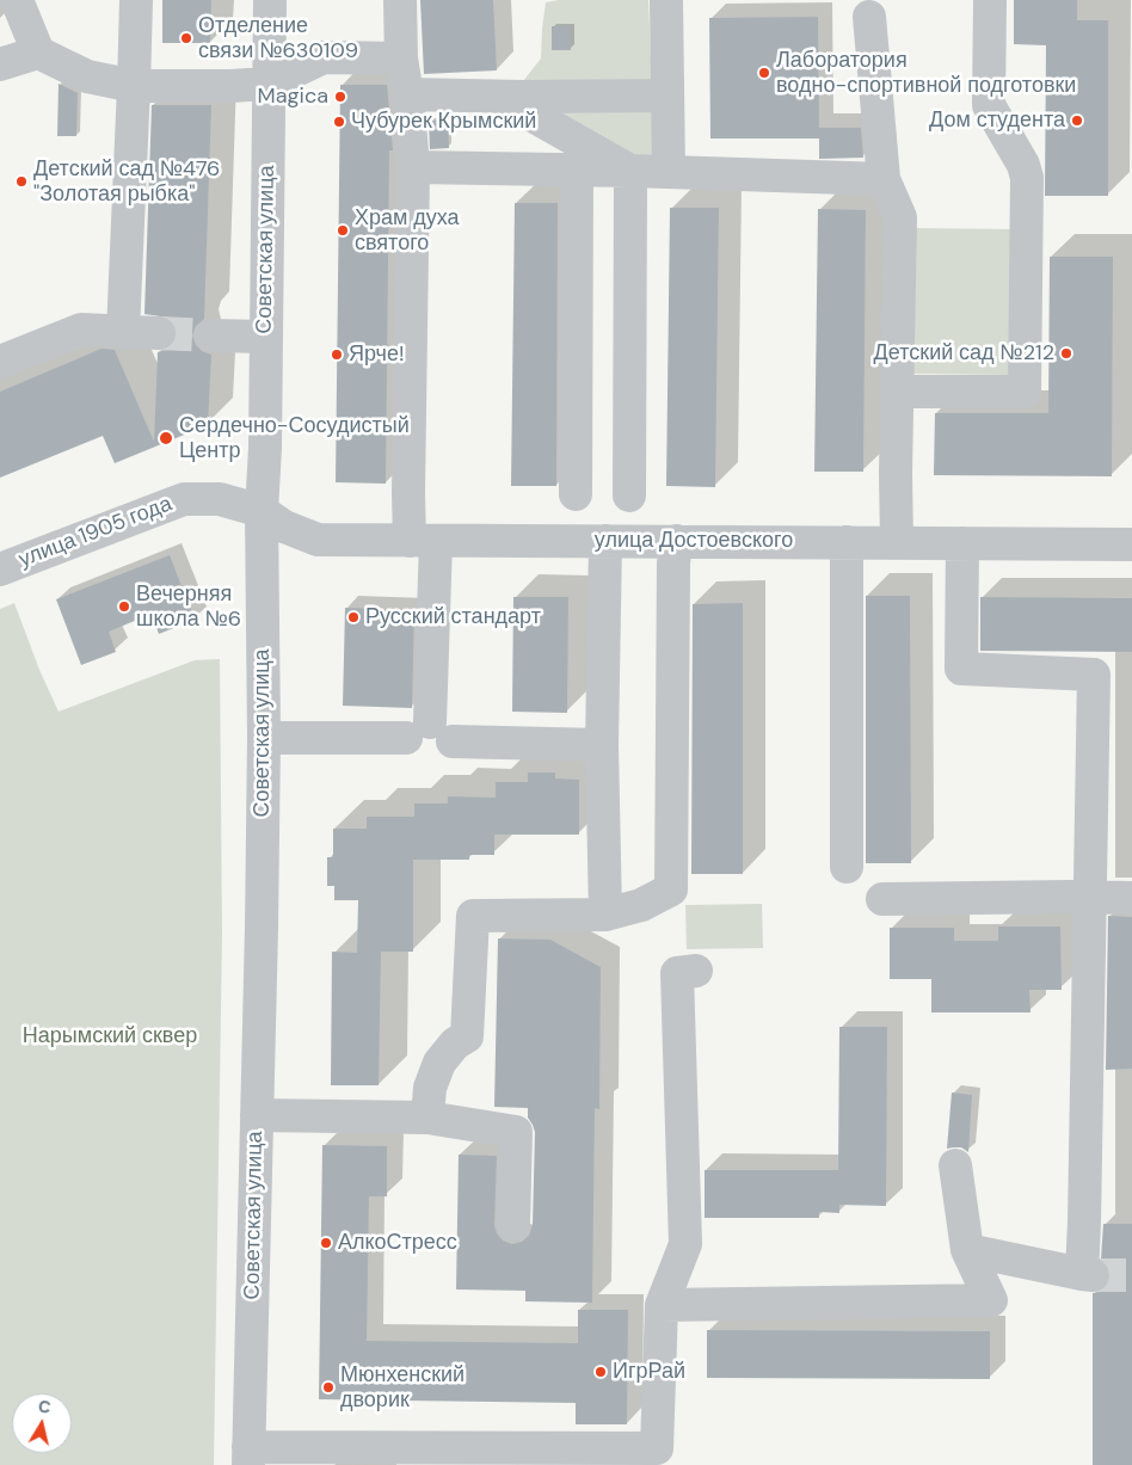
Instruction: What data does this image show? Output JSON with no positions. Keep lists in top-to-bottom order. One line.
{"streets":{"street":["Советская улица","улица 1905 года","улица Достоевского"]},"crossings":[["Советская улица","улица 1905 года"],["Советская улица","улица Достоевского"],["улица 1905 года","улица Достоевского"]],"parks":["Нарымский сквер"],"places":["Отделение связи №630109","Лаборатория водно-спортивной подготовки","Magica","Дом студента","Чубурек Крымский","Детский сад №476 \"Золотая рыбка\"","Храм духа святого","Детский сад №212","Ярче!","Сердечно-Сосудистый Центр","Вечерняя школа №6","Русский стандарт","АлкоСтресс","ИгрРай","Мюнхенский дворик"],"north":"top"}
